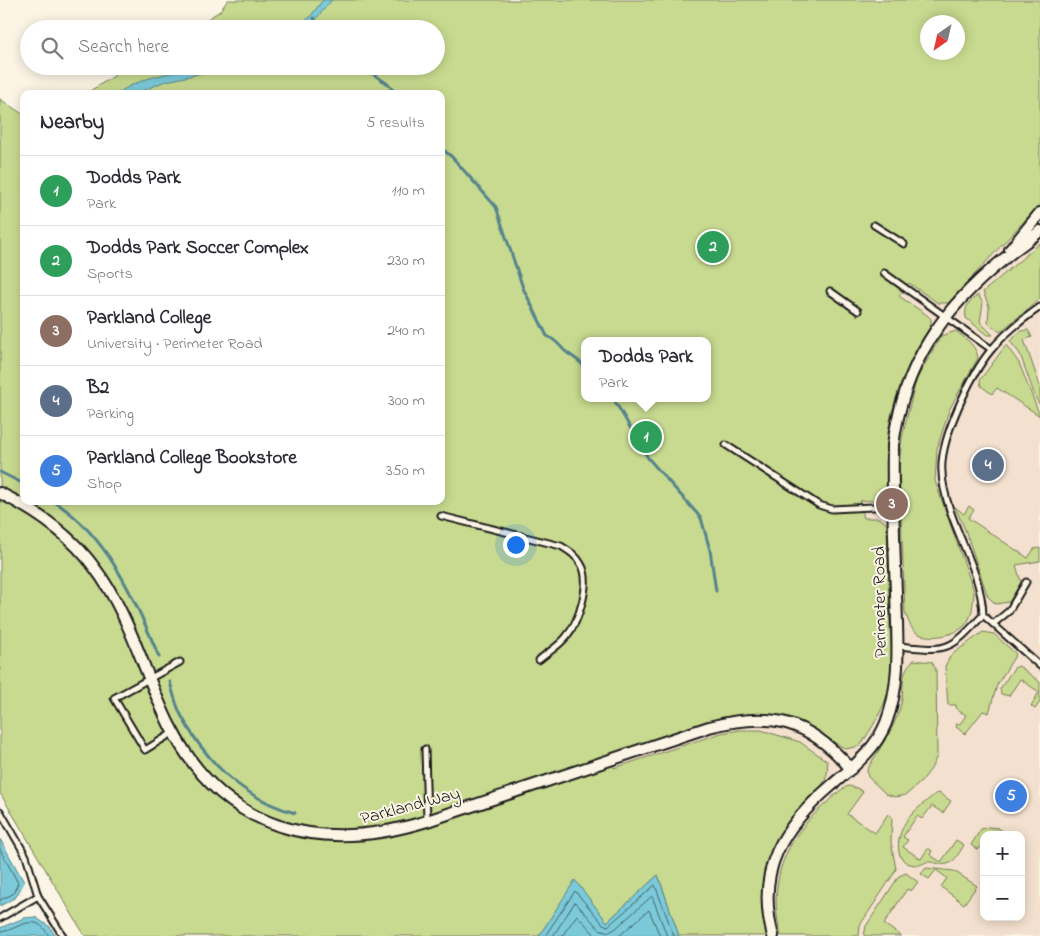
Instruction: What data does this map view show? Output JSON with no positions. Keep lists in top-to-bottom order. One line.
{"streets":{"street":["Perimeter Road","Parkland Way"]},"crossings":[["Perimeter Road","Parkland Way"]],"north":"bottom left","page":{"search":"Search here","heading":["Nearby","5 results"],"list":[{"mark":"1","name":"Dodds Park","note":"Park","value":"110 m"},{"mark":"2","name":"Dodds Park Soccer Complex","note":"Sports","value":"230 m"},{"mark":"3","name":"Parkland College","note":"University · Perimeter Road","value":"240 m"},{"mark":"4","name":"B2","note":"Parking","value":"300 m"},{"mark":"5","name":"Parkland College Bookstore","note":"Shop","value":"350 m"}],"pins":["2","1","4","3","5"],"popup":["Dodds Park","Park"],"map_buttons":["+","−"]}}
